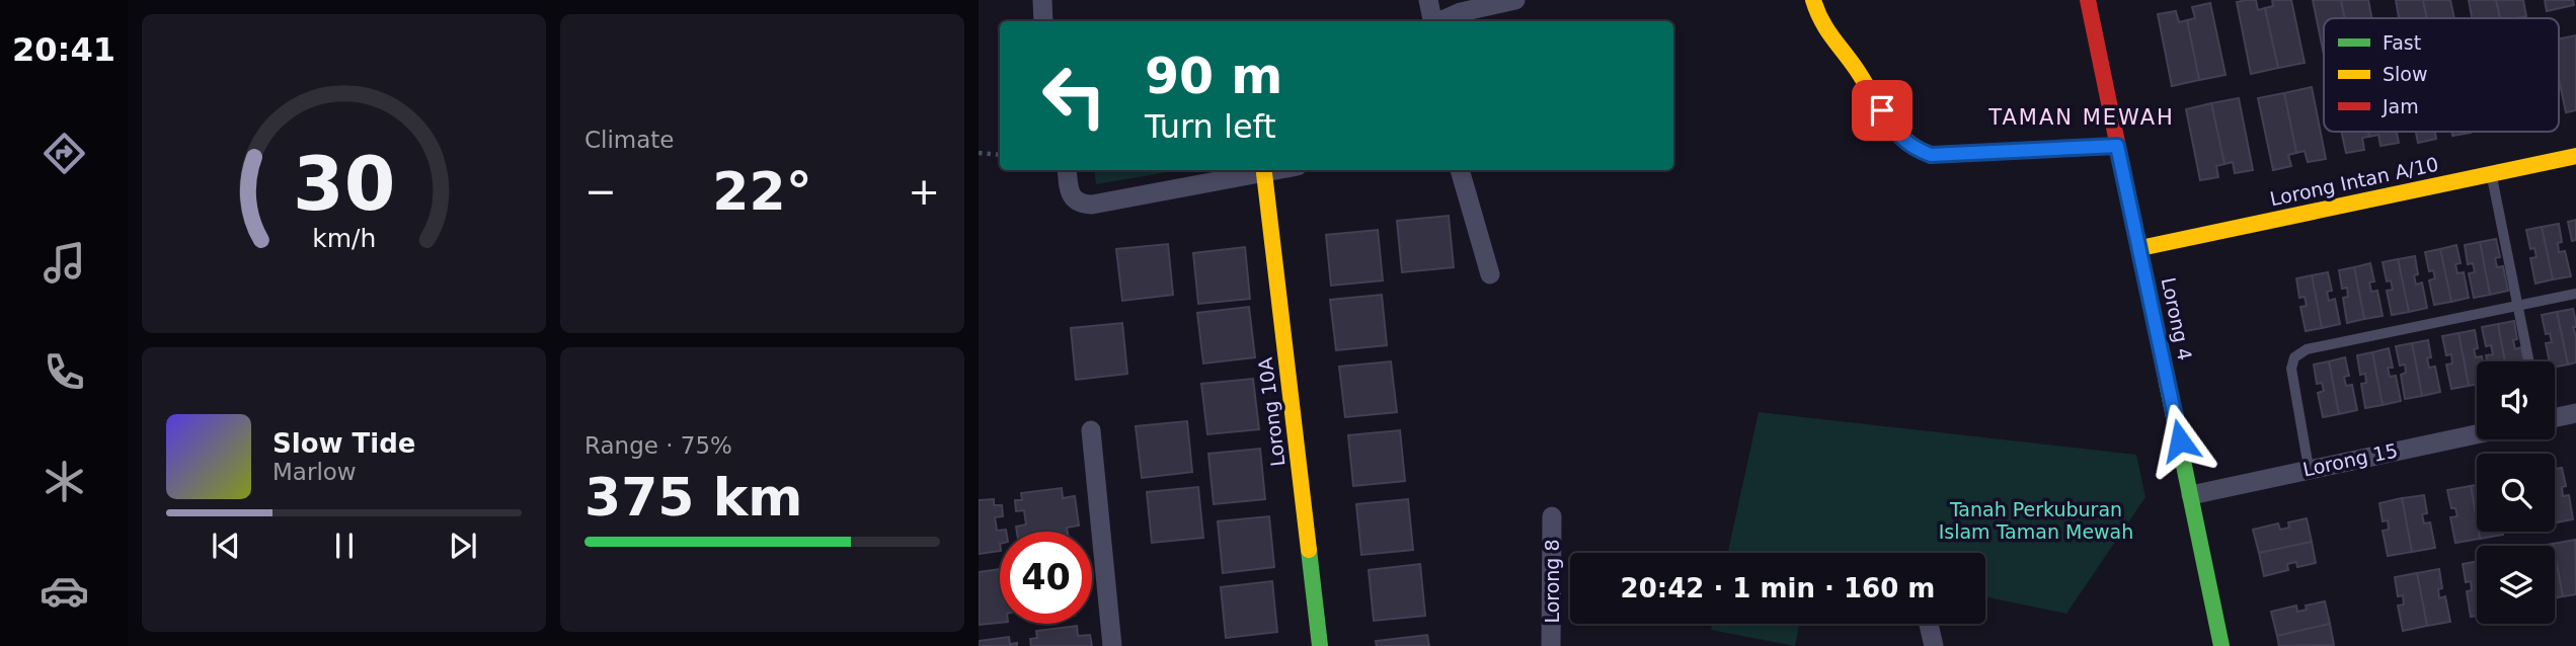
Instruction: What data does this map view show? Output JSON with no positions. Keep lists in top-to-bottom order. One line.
{"streets":{"street":["Lorong Intan A/10","Lorong 4","Lorong 10A","Lorong 15","Lorong 8"]},"crossings":[["Lorong Intan A/10","Lorong 4"],["Lorong 4","Lorong 15"]],"districts":["TAMAN MEWAH"],"parks":["Tanah Perkuburan Islam Taman Mewah"],"legend":["Fast","Slow","Jam"],"page":{"tabs":"20:41","tile":["Climate",["Range · 75%","375 km"]],"turn":["90 m","Turn left"],"heat":["−","22°","+"],"song":["Slow Tide","Marlow"],"limit":"40","trip":"20:42 · 1 min · 160 m","gauge":["30","km/h"]}}
